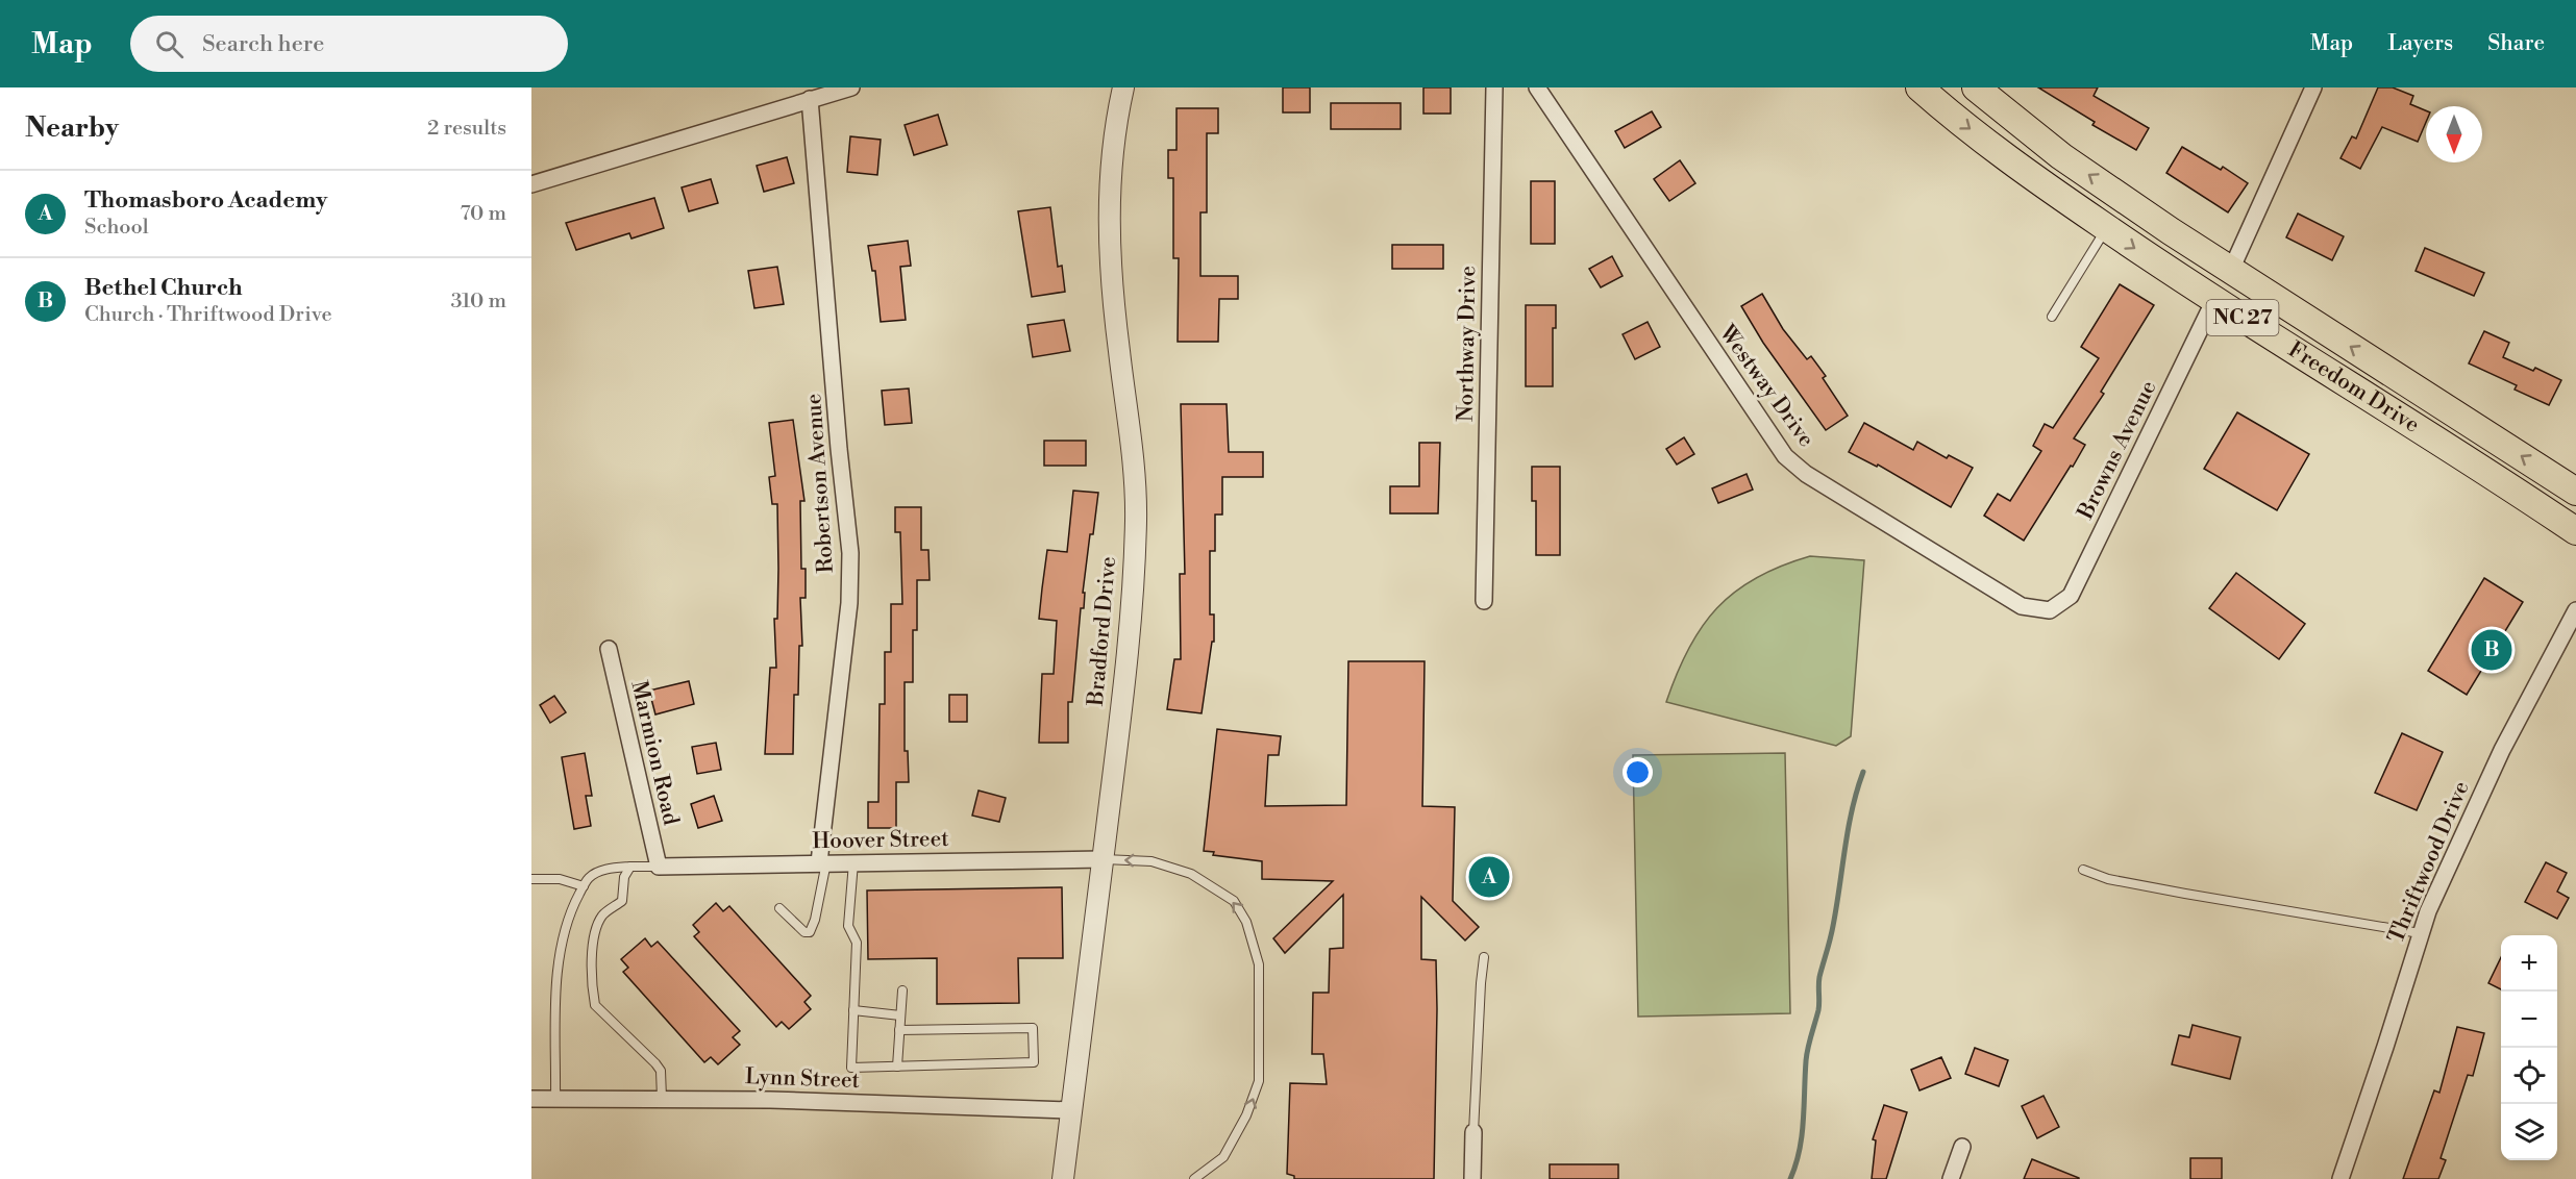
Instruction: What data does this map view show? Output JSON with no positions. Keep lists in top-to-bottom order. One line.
{"streets":{"main road":["NC 27","Freedom Drive"],"street":["Northway Drive","Westway Drive","Browns Avenue","Robertson Avenue","Bradford Drive","Marmion Road","Hoover Street","Thriftwood Drive","Lynn Street"]},"crossings":[["Westway Drive","Browns Avenue"],["Freedom Drive","Browns Avenue"],["Robertson Avenue","Hoover Street"],["Bradford Drive","Hoover Street"],["Bradford Drive","Lynn Street"],["Marmion Road","Hoover Street"]],"north":"bottom","page":{"header":"Map","search":"Search here","nav":["Map","Layers","Share"],"heading":["Nearby","2 results"],"list":[{"mark":"A","name":"Thomasboro Academy","note":"School","value":"70 m"},{"mark":"B","name":"Bethel Church","note":"Church · Thriftwood Drive","value":"310 m"}],"pins":["B","A"],"map_buttons":["+","−"]}}
